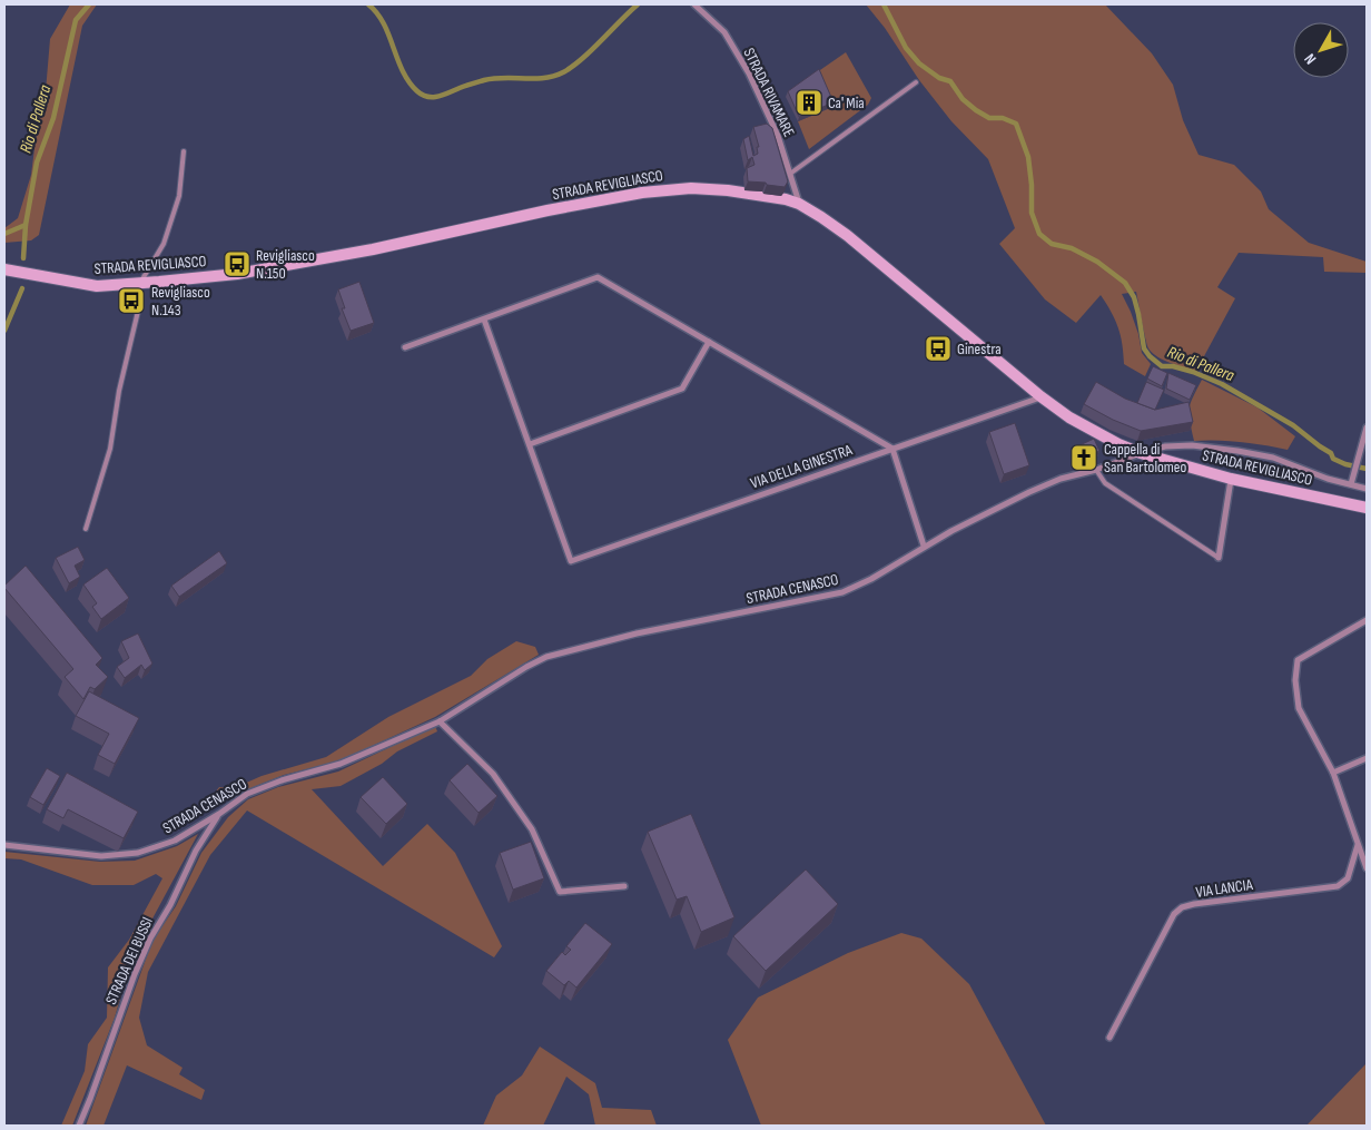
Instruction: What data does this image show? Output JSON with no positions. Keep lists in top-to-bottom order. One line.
{"streets":{"street":["STRADA RIVAMARE","STRADA REVIGLIASCO","VIA DELLA GINESTRA","STRADA CENASCO","VIA LANCIA","STRADA DEI BUSSI"]},"crossings":[["STRADA RIVAMARE","STRADA REVIGLIASCO"],["STRADA REVIGLIASCO","VIA DELLA GINESTRA"],["STRADA REVIGLIASCO","STRADA CENASCO"],["STRADA CENASCO","STRADA DEI BUSSI"]],"water":["Rio di Pallera"],"places":{"building":["Ca' Mia"],"bus stop":["Revigliasco N.150","Revigliasco N.143","Ginestra"],"church":["Cappella di San Bartolomeo"]},"north":"bottom left"}
